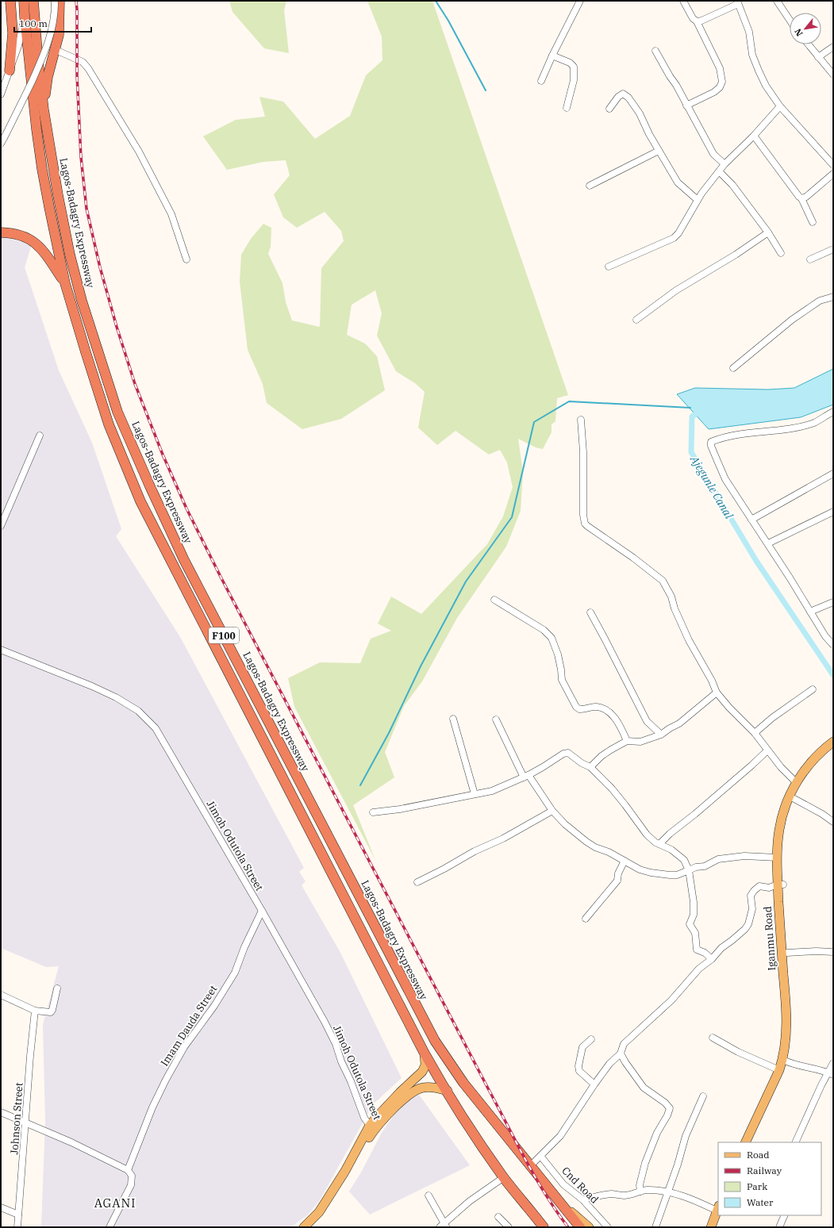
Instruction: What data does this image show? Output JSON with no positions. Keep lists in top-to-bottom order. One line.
{"streets":{"highway":["Lagos-Badagry Expressway","F100"],"main road":["Iganmu Road"],"street":["Jimoh Odutola Street","Imam Dauda Street","Johnson Street","Cnd Road"]},"crossings":[["Lagos-Badagry Expressway","F100"],["Jimoh Odutola Street","Imam Dauda Street"]],"districts":["AGANI"],"water":["Ajegunle Canal"],"legend":["Road","Railway","Park","Water"],"scale_bar":"100 m","north":"bottom left"}
